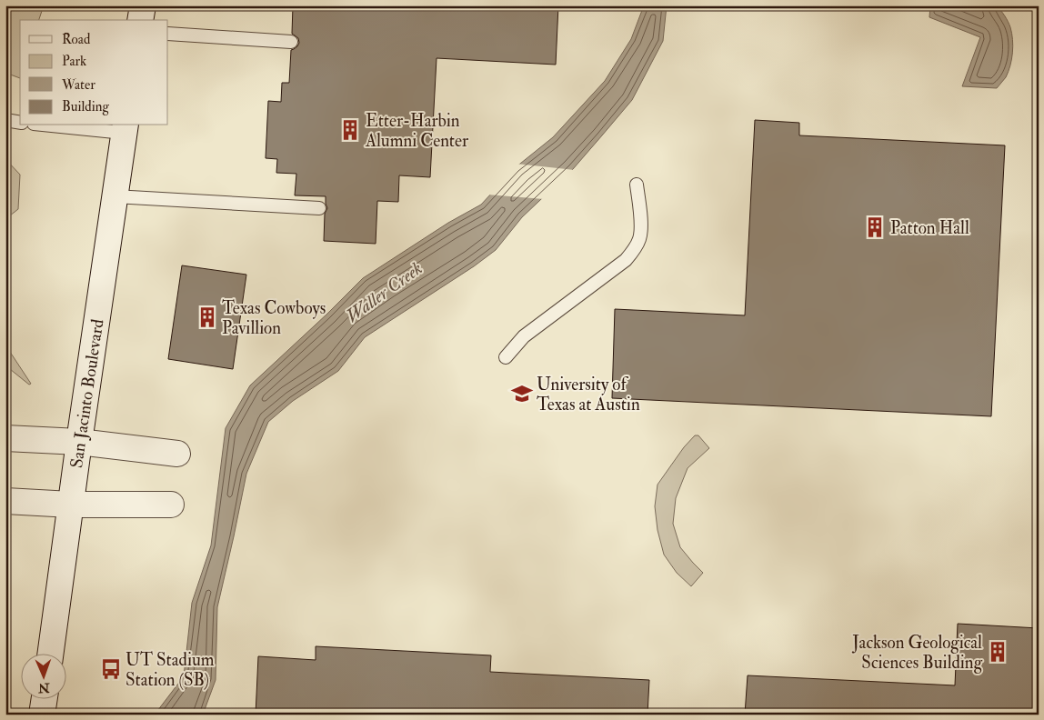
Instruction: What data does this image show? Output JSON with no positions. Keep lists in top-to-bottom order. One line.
{"streets":{"street":["San Jacinto Boulevard"]},"water":["Waller Creek"],"places":{"building":["Etter-Harbin Alumni Center","Patton Hall","Texas Cowboys Pavillion","Jackson Geological Sciences Building"],"school or university":["University of Texas at Austin"],"bus stop":["UT Stadium Station (SB)"]},"legend":["Road","Park","Water","Building"],"north":"bottom"}
